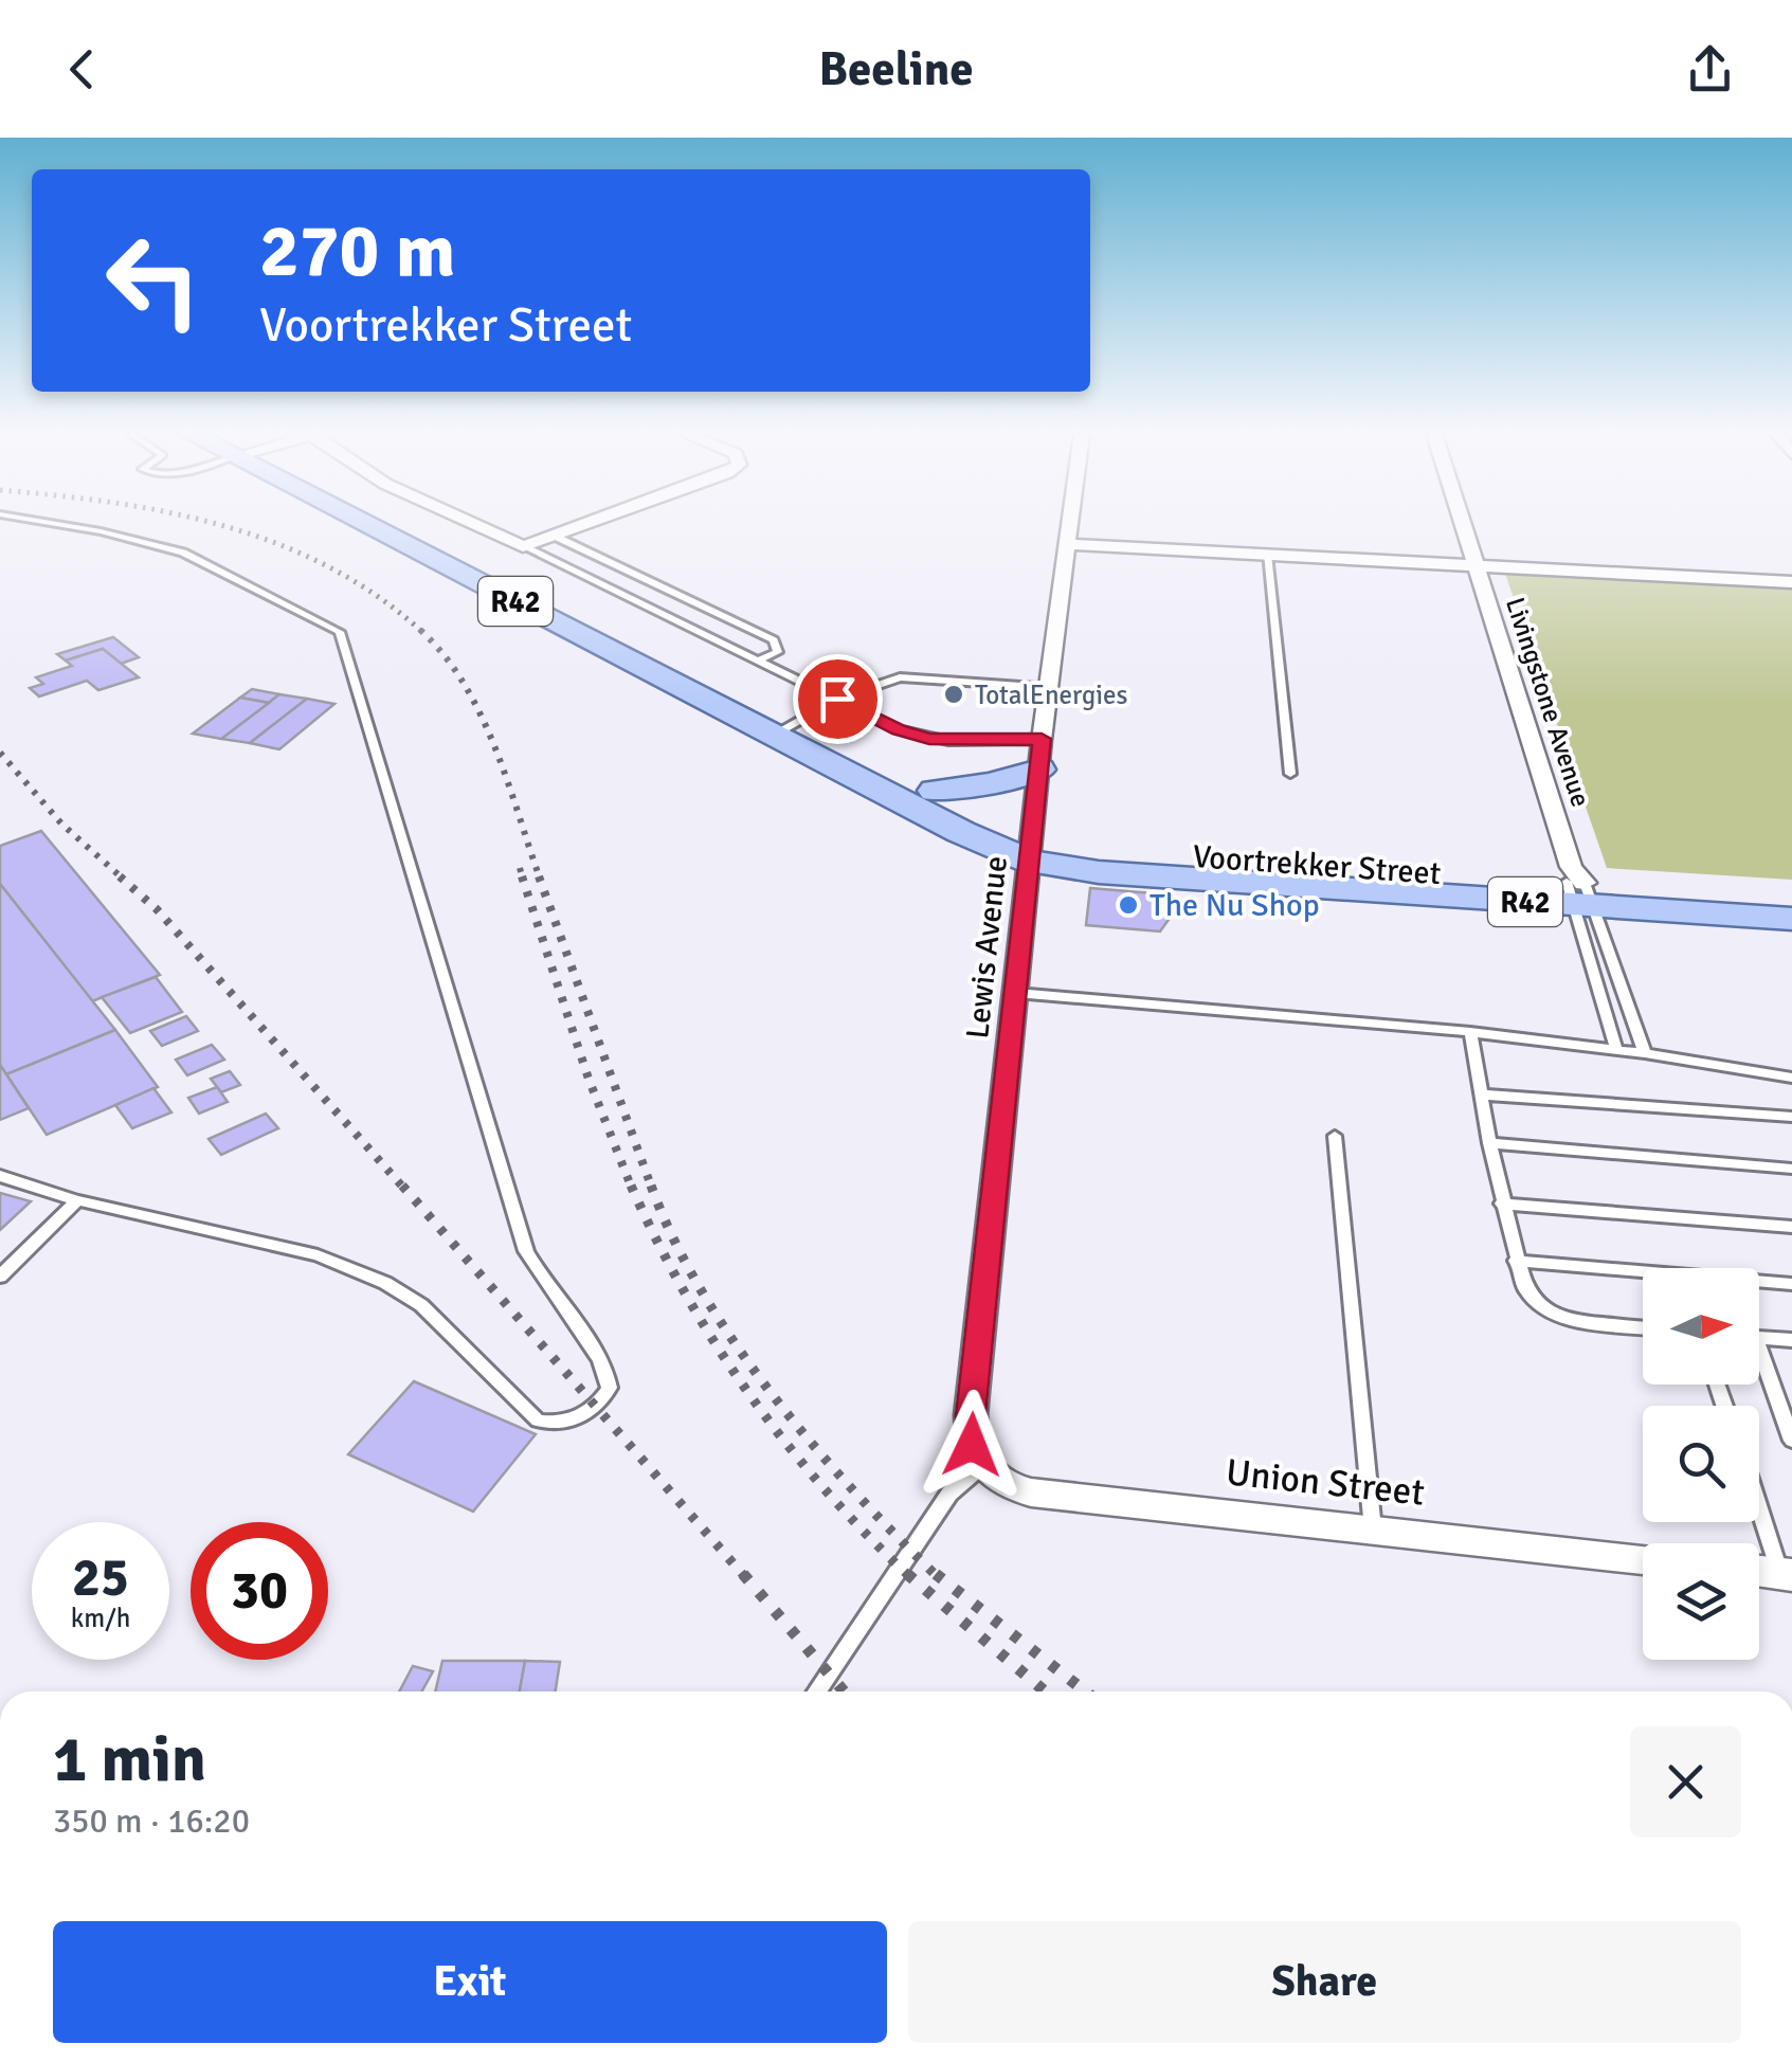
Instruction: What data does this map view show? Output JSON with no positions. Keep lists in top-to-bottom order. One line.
{"streets":{"main road":["R42","Voortrekker Street"],"street":["Livingstone Avenue","Lewis Avenue","Union Street"]},"crossings":[["R42","Voortrekker Street"],["R42","Lewis Avenue"],["Livingstone Avenue","Voortrekker Street"],["Voortrekker Street","Lewis Avenue"],["Lewis Avenue","Union Street"]],"places":["TotalEnergies","The Nu Shop"],"north":"right","page":{"header":"Beeline","turn":["270 m","Voortrekker Street"],"speed":"25 km/h","limit":"30","heading":["1 min","350 m · 16:20"],"buttons":["Exit","Share"]}}
